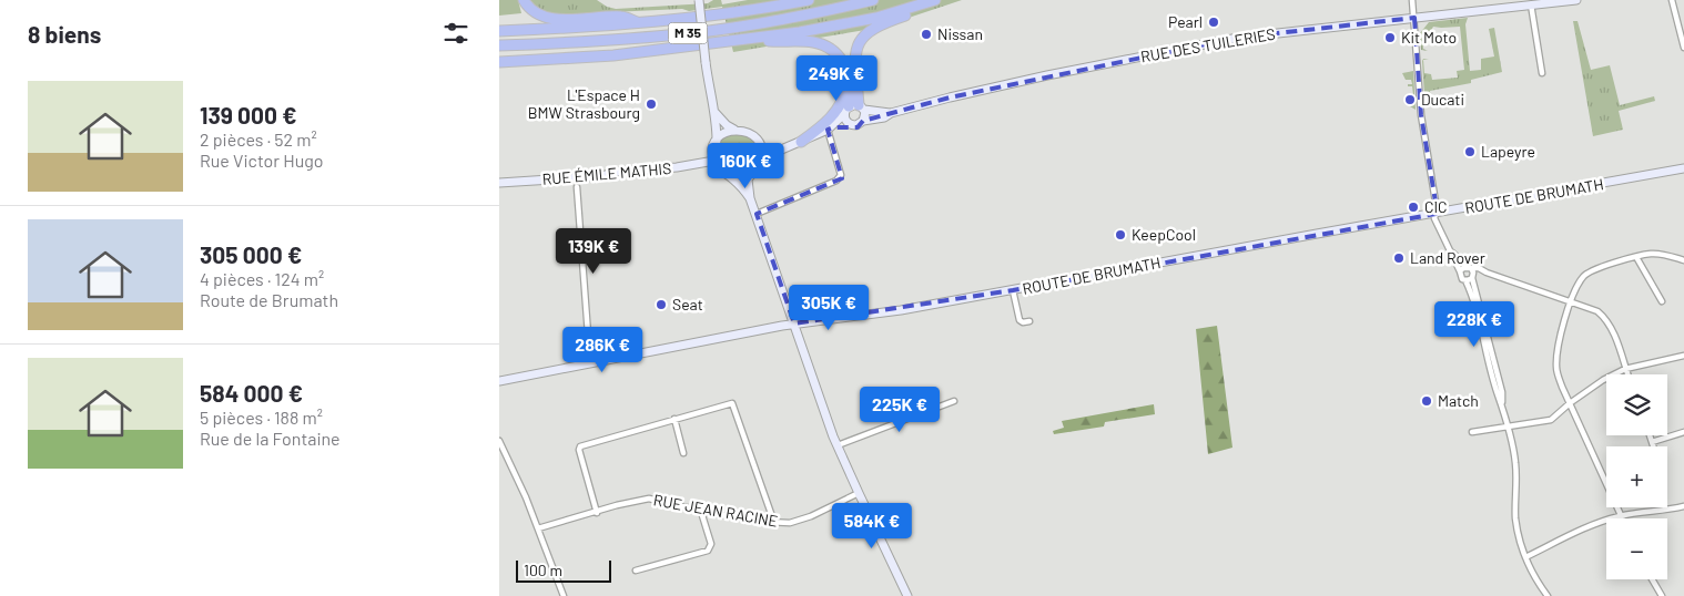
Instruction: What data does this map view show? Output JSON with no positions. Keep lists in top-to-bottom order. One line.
{"streets":{"highway":["M 35"],"street":["RUE DES TUILERIES","RUE ÉMILE MATHIS","ROUTE DE BRUMATH","RUE JEAN RACINE"]},"crossings":[["RUE DES TUILERIES","RUE ÉMILE MATHIS"]],"places":["Pearl","Nissan","Kit Moto","Ducati","L'Espace H BMW Strasbourg","Lapeyre","CIC","KeepCool","Land Rover","Seat","Match"],"scale_bar":"100 m","page":{"heading":"8 biens","price":["249K €","160K €","139K €","305K €","228K €","286K €","225K €","584K €"],"list":[{"name":"139 000 €","note":"2 pièces · 52 m² · Rue Victor Hugo"},{"name":"305 000 €","note":"4 pièces · 124 m² · Route de Brumath"},{"name":"584 000 €","note":"5 pièces · 188 m² · Rue de la Fontaine"}],"map_buttons":["+","−"],"scale":"100 m"}}
